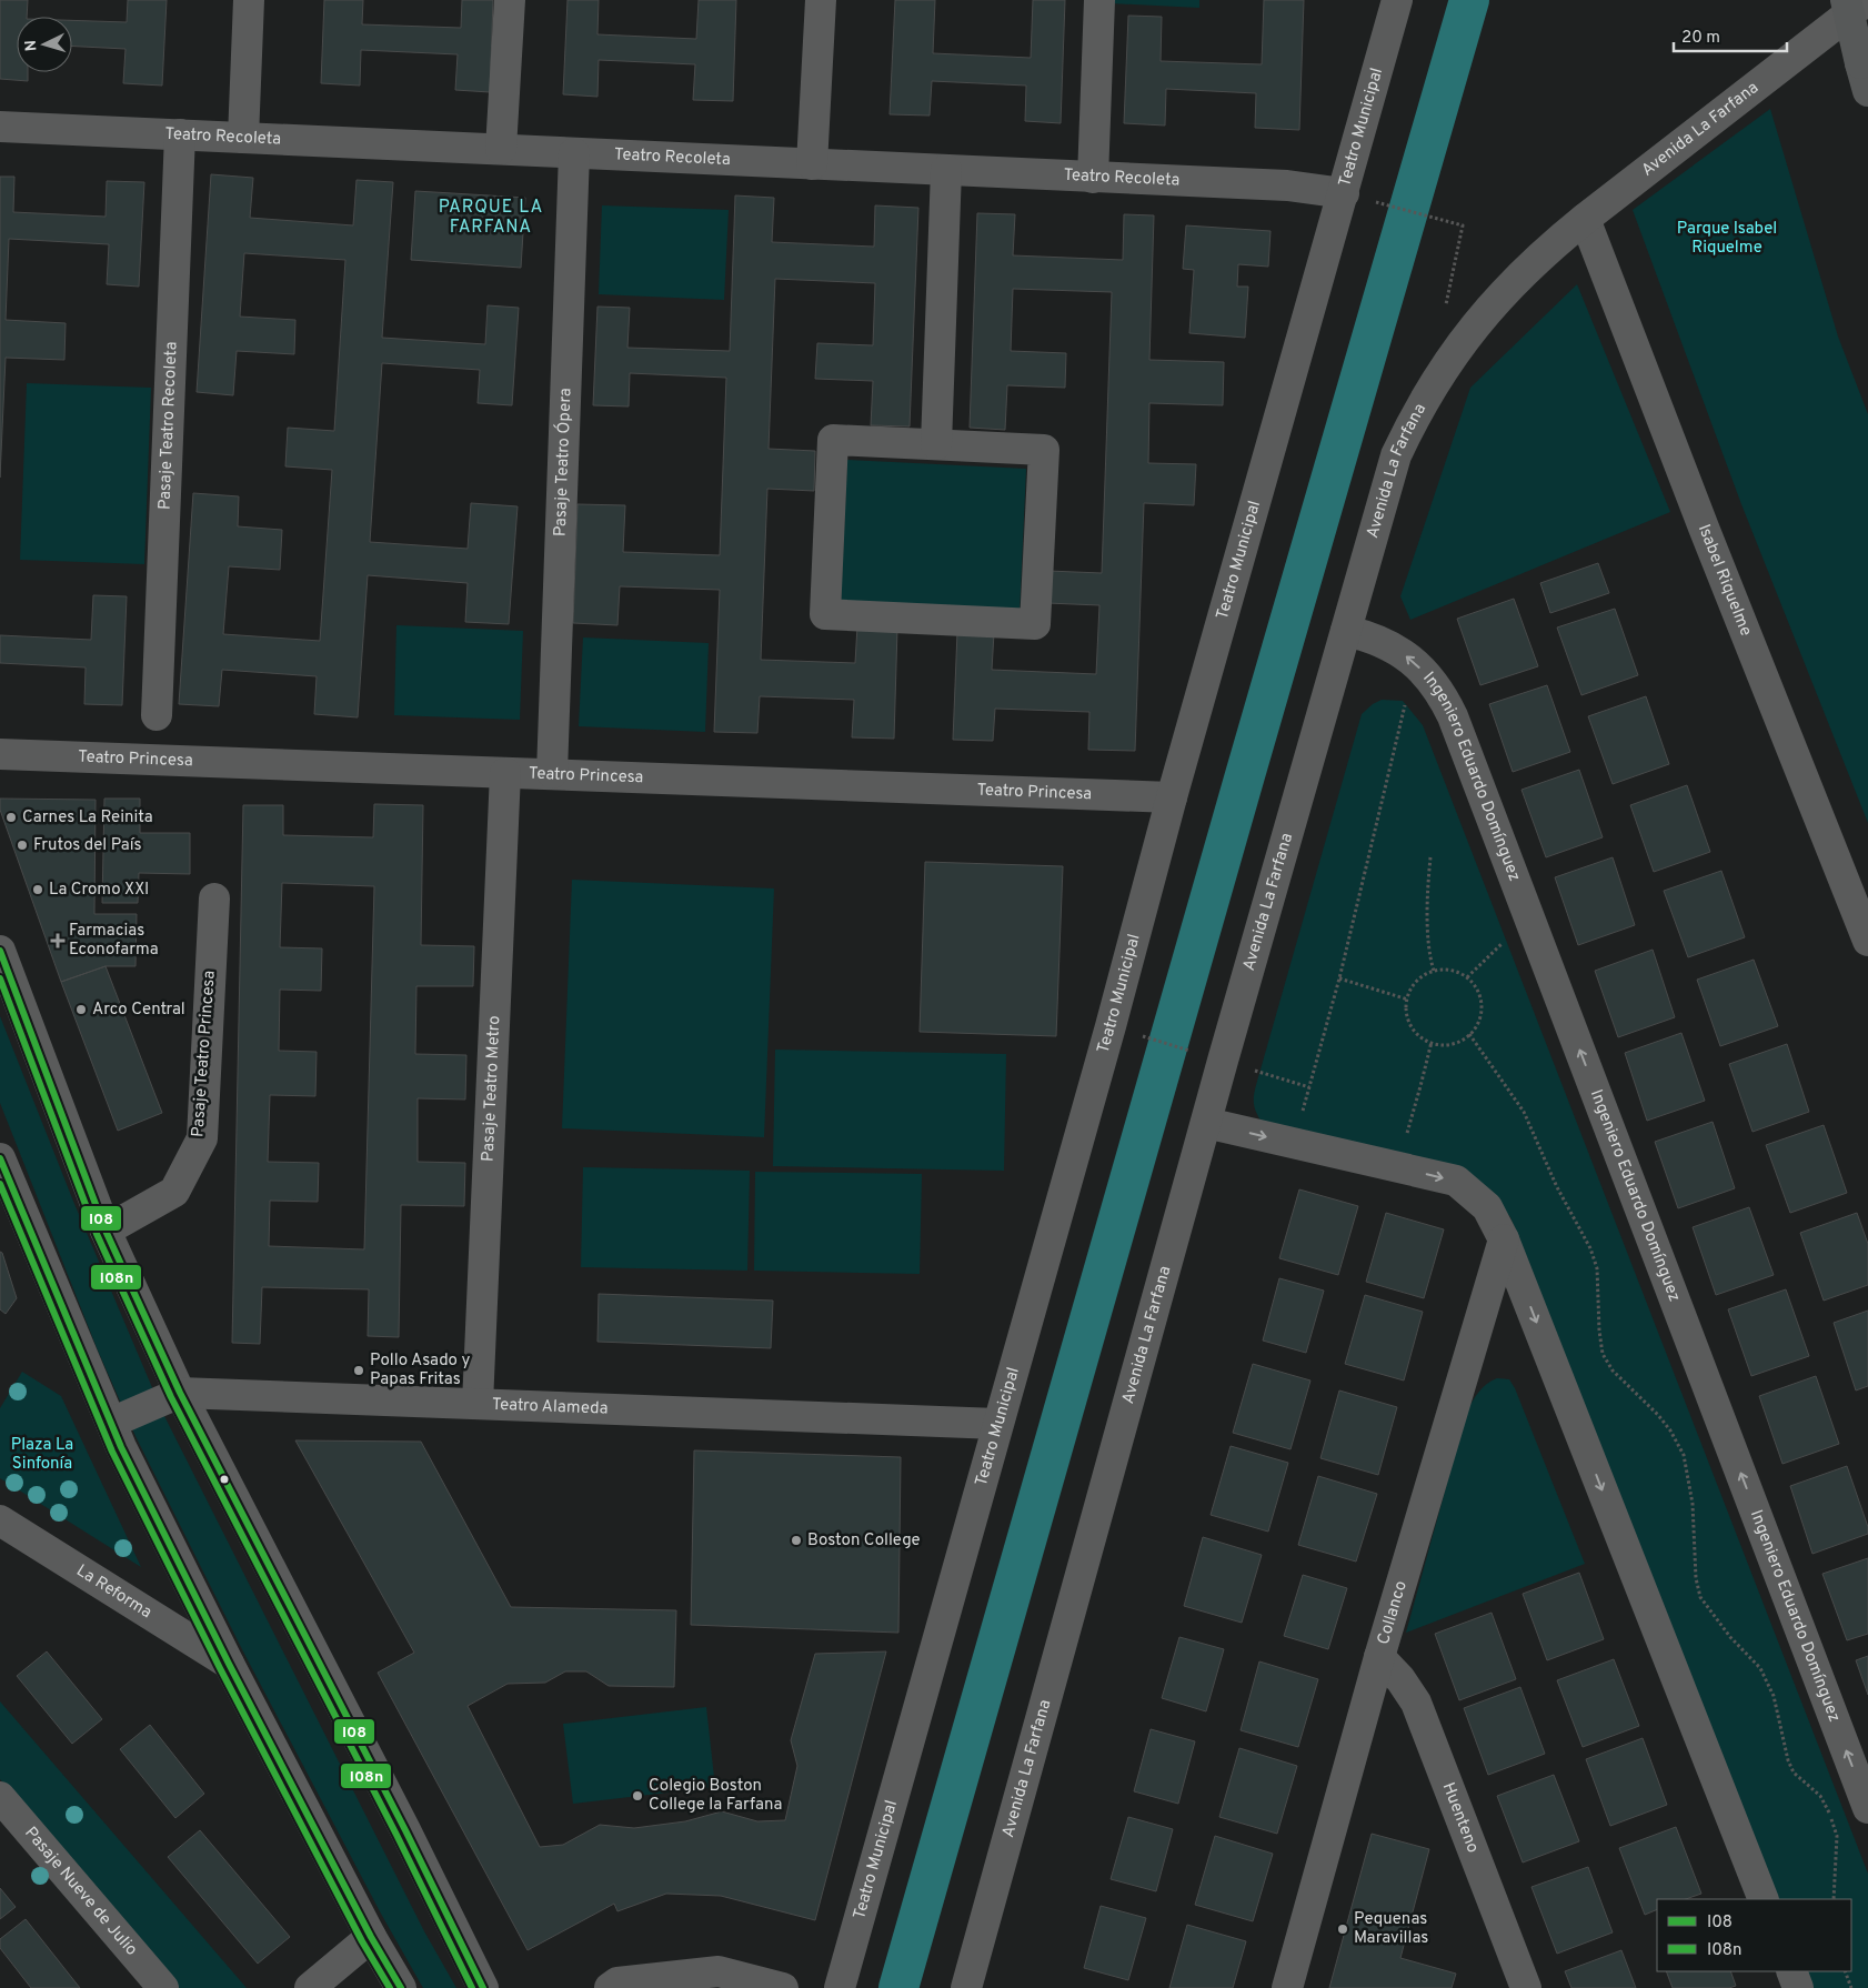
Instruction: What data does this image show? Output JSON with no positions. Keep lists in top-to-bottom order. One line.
{"streets":{"street":["Teatro Municipal","Avenida La Farfana","Teatro Recoleta","Pasaje Teatro Recoleta","Pasaje Teatro Ópera","Isabel Riquelme","Teatro Princesa","Ingeniero Eduardo Domínguez","Pasaje Teatro Princesa","Pasaje Teatro Metro","Teatro Alameda","La Reforma","Collanco","Huenteno","Pasaje Nueve de Julio"]},"crossings":[["Teatro Municipal","Teatro Recoleta"],["Teatro Municipal","Teatro Princesa"],["Teatro Municipal","Teatro Alameda"],["Avenida La Farfana","Isabel Riquelme"],["Avenida La Farfana","Ingeniero Eduardo Domínguez"],["Teatro Recoleta","Pasaje Teatro Recoleta"],["Teatro Recoleta","Pasaje Teatro Ópera"],["Pasaje Teatro Ópera","Teatro Princesa"],["Teatro Princesa","Pasaje Teatro Metro"],["Pasaje Teatro Metro","Teatro Alameda"],["Collanco","Huenteno"]],"districts":["PARQUE LA FARFANA"],"parks":["Parque Isabel Riquelme","Plaza La Sinfonía"],"places":{"other":["Carnes La Reinita","Frutos del País","La Cromo XXI","Arco Central","Pollo Asado y Papas Fritas","Boston College","Colegio Boston College la Farfana","Pequenas Maravillas"],"health":["Farmacias Econofarma"]},"lines":["transit line I08","transit line I08n"],"legend":["I08","I08n"],"scale_bar":"20 m","north":"left"}
